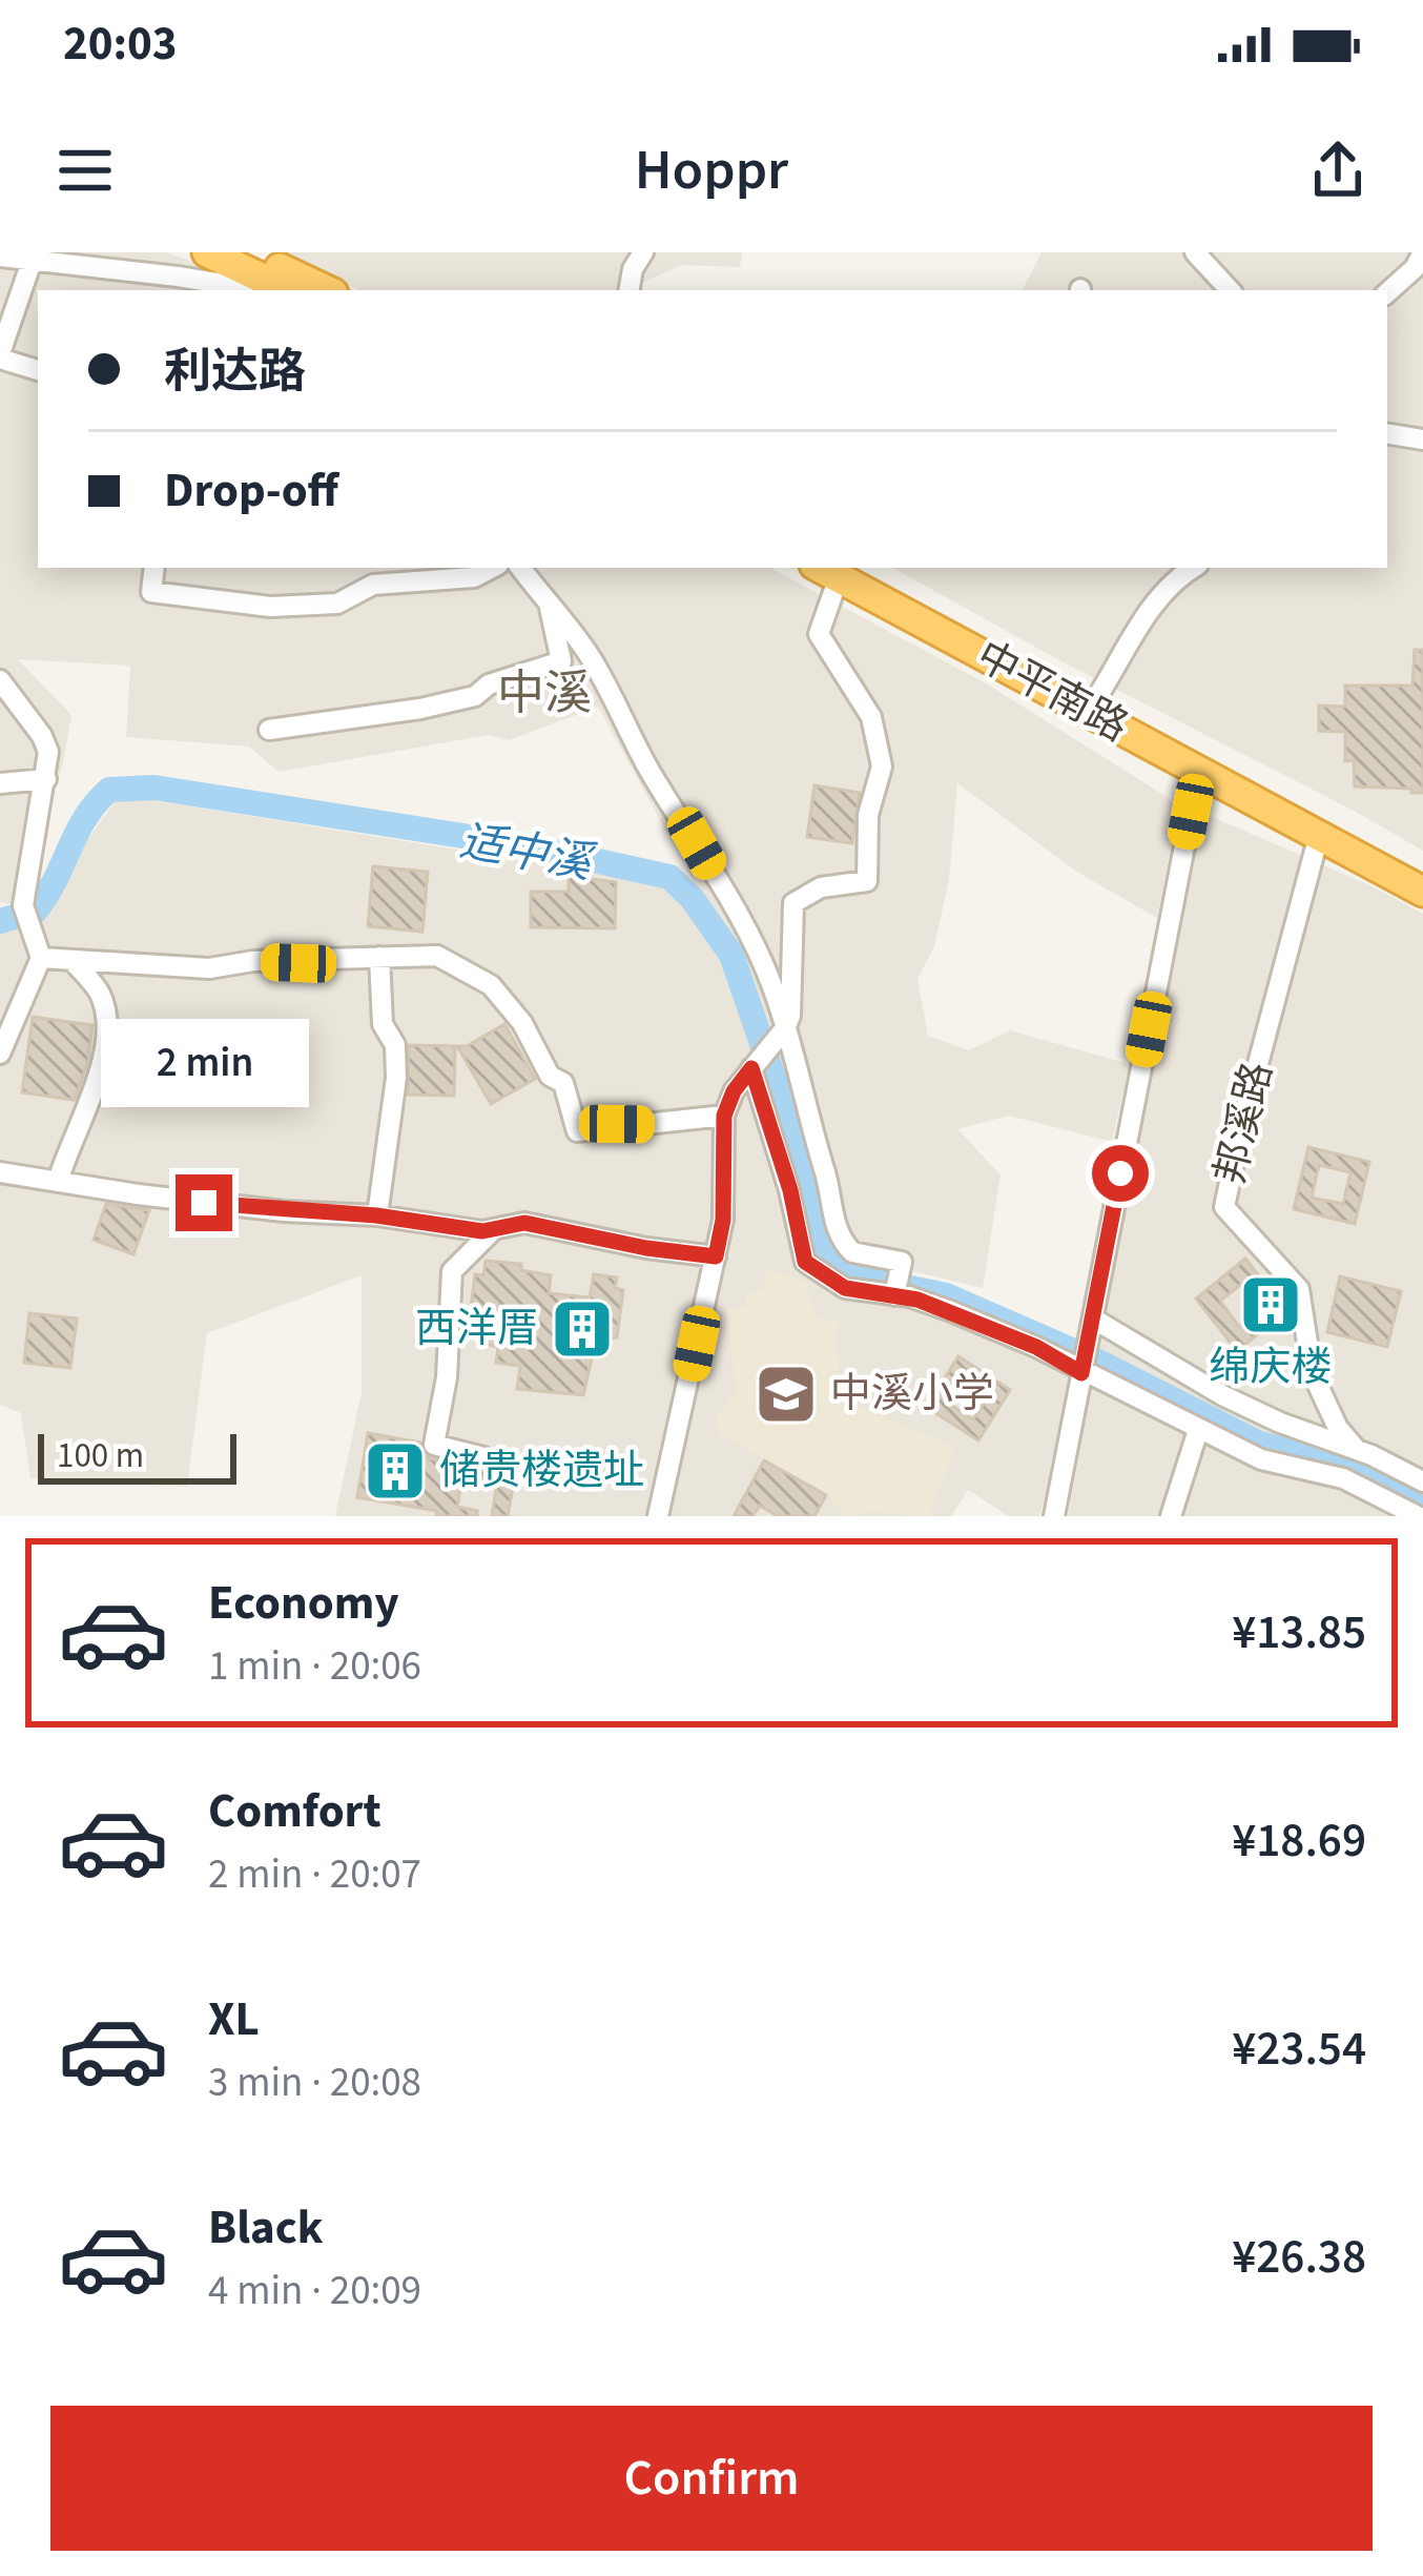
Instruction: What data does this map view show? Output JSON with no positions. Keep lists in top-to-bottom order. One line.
{"streets":{"highway":["中平南路"],"street":["邦溪路"]},"crossings":[["中平南路","邦溪路"]],"districts":["中溪"],"water":["适中溪"],"places":{"building":["绵庆楼","西洋厝","储贵楼遗址"],"school or university":["中溪小学"]},"scale_bar":"100 m","page":{"status":"20:03","header":"Hoppr","banner":["利达路","Drop-off"],"bubble":"2 min","scale":"100 m","list":[{"name":"Economy","note":"1 min · 20:06","value":"¥13.85"},{"name":"Comfort","note":"2 min · 20:07","value":"¥18.69"},{"name":"XL","note":"3 min · 20:08","value":"¥23.54"},{"name":"Black","note":"4 min · 20:09","value":"¥26.38"}],"buttons":"Confirm"}}
